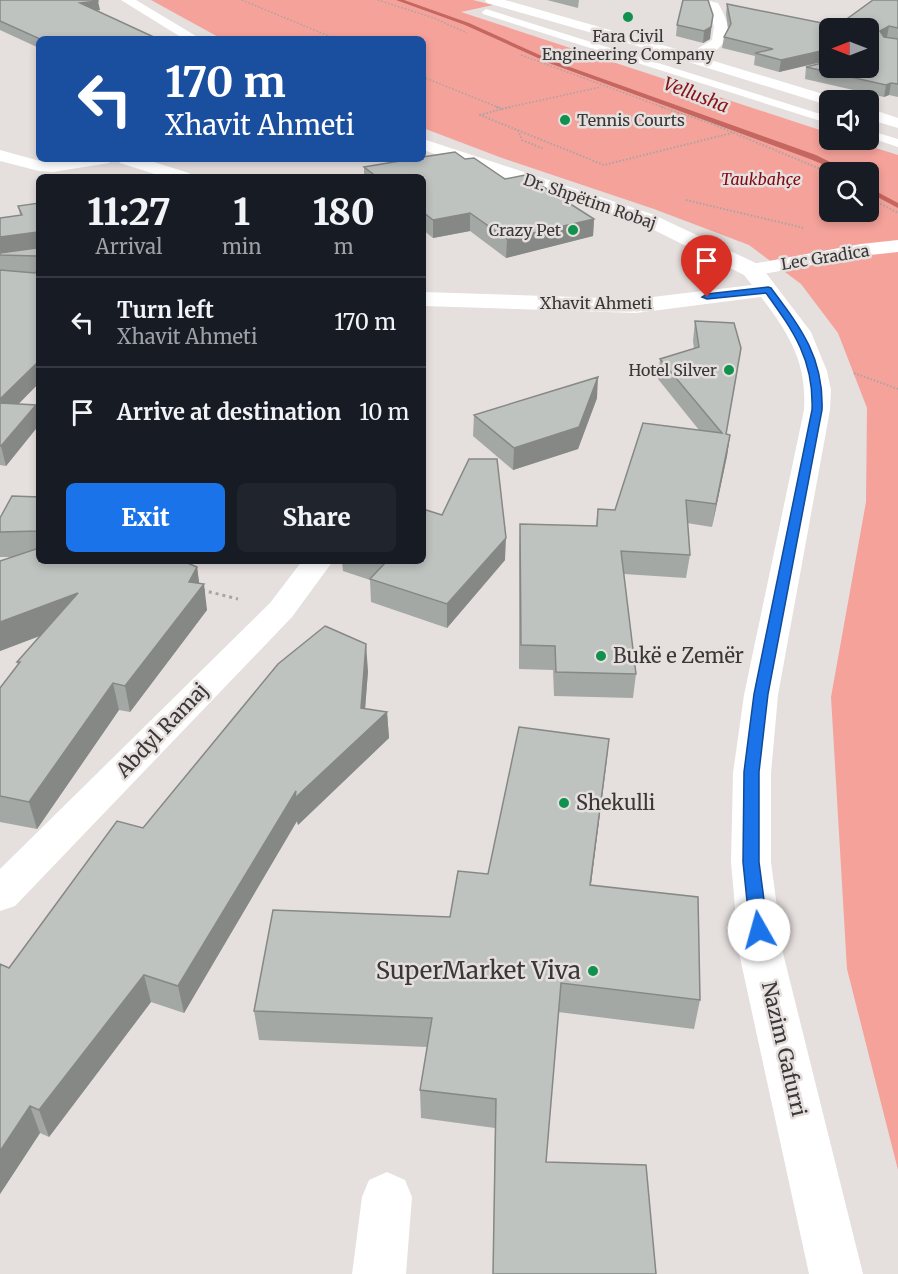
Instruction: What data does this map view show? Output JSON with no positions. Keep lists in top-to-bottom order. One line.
{"streets":{"street":["Dr. Shpëtim Robaj","Lec Gradica","Xhavit Ahmeti","Abdyl Ramaj","Nazim Gafurri"]},"crossings":[["Dr. Shpëtim Robaj","Lec Gradica"],["Dr. Shpëtim Robaj","Xhavit Ahmeti"],["Dr. Shpëtim Robaj","Nazim Gafurri"],["Lec Gradica","Xhavit Ahmeti"],["Lec Gradica","Nazim Gafurri"],["Xhavit Ahmeti","Nazim Gafurri"]],"water":["Vellusha"],"parks":["Taukbahçe"],"places":["Fara Civil Engineering Company","Tennis Courts","Crazy Pet","Hotel Silver","Bukë e Zemër","Shekulli","SuperMarket Viva"],"north":"left","page":{"turn":["170 m","Xhavit Ahmeti"],"eta":["11:27","Arrival","1","min","180","m"],"list":[{"name":"Turn left","note":"Xhavit Ahmeti","value":"170 m"},{"name":"Arrive at destination","value":"10 m"}],"buttons":["Exit","Share"]}}
